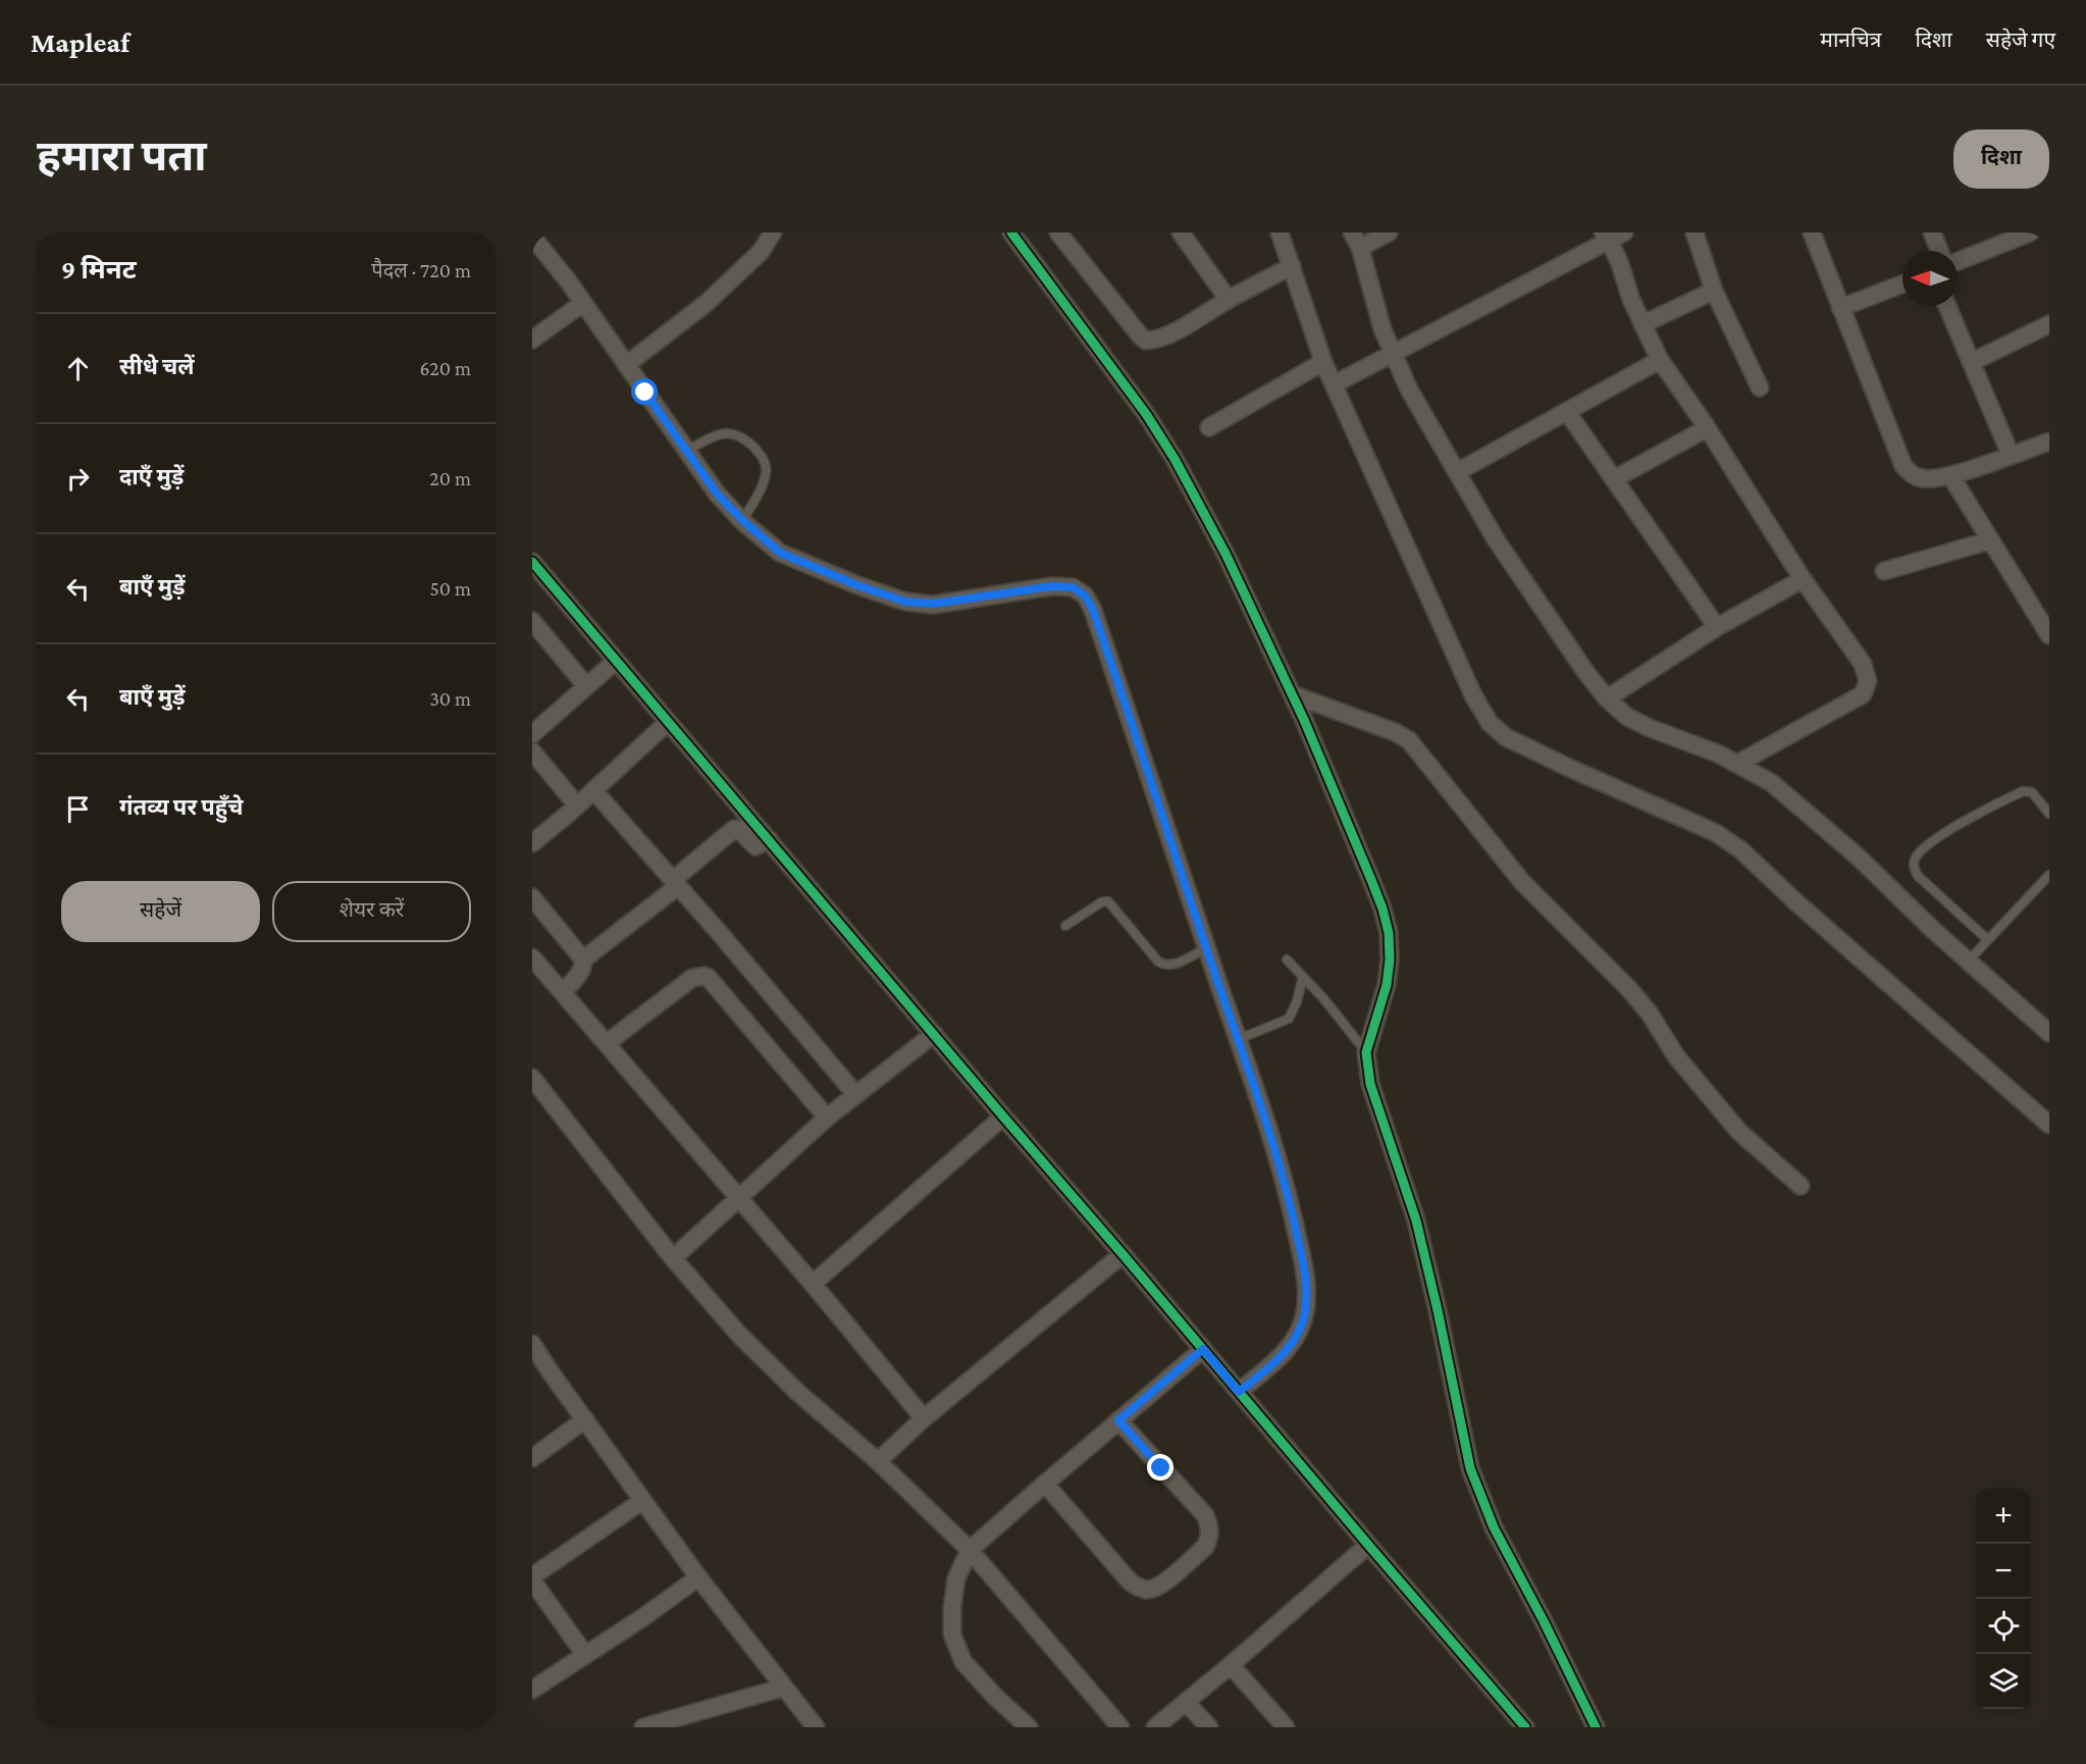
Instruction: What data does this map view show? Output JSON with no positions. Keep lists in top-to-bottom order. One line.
{"north":"left","page":{"header":"Mapleaf","nav":["मानचित्र","दिशा","सहेजे गए"],"buttons":["दिशा",["सहेजें","शेयर करें"]],"title":"हमारा पता","heading":["9 मिनट","पैदल · 720 m"],"list":[["सीधे चलें","620 m"],["दाएँ मुड़ें","20 m"],["बाएँ मुड़ें","50 m"],["बाएँ मुड़ें","30 m"],"गंतव्य पर पहुँचे"],"map_buttons":["+","−"]}}
